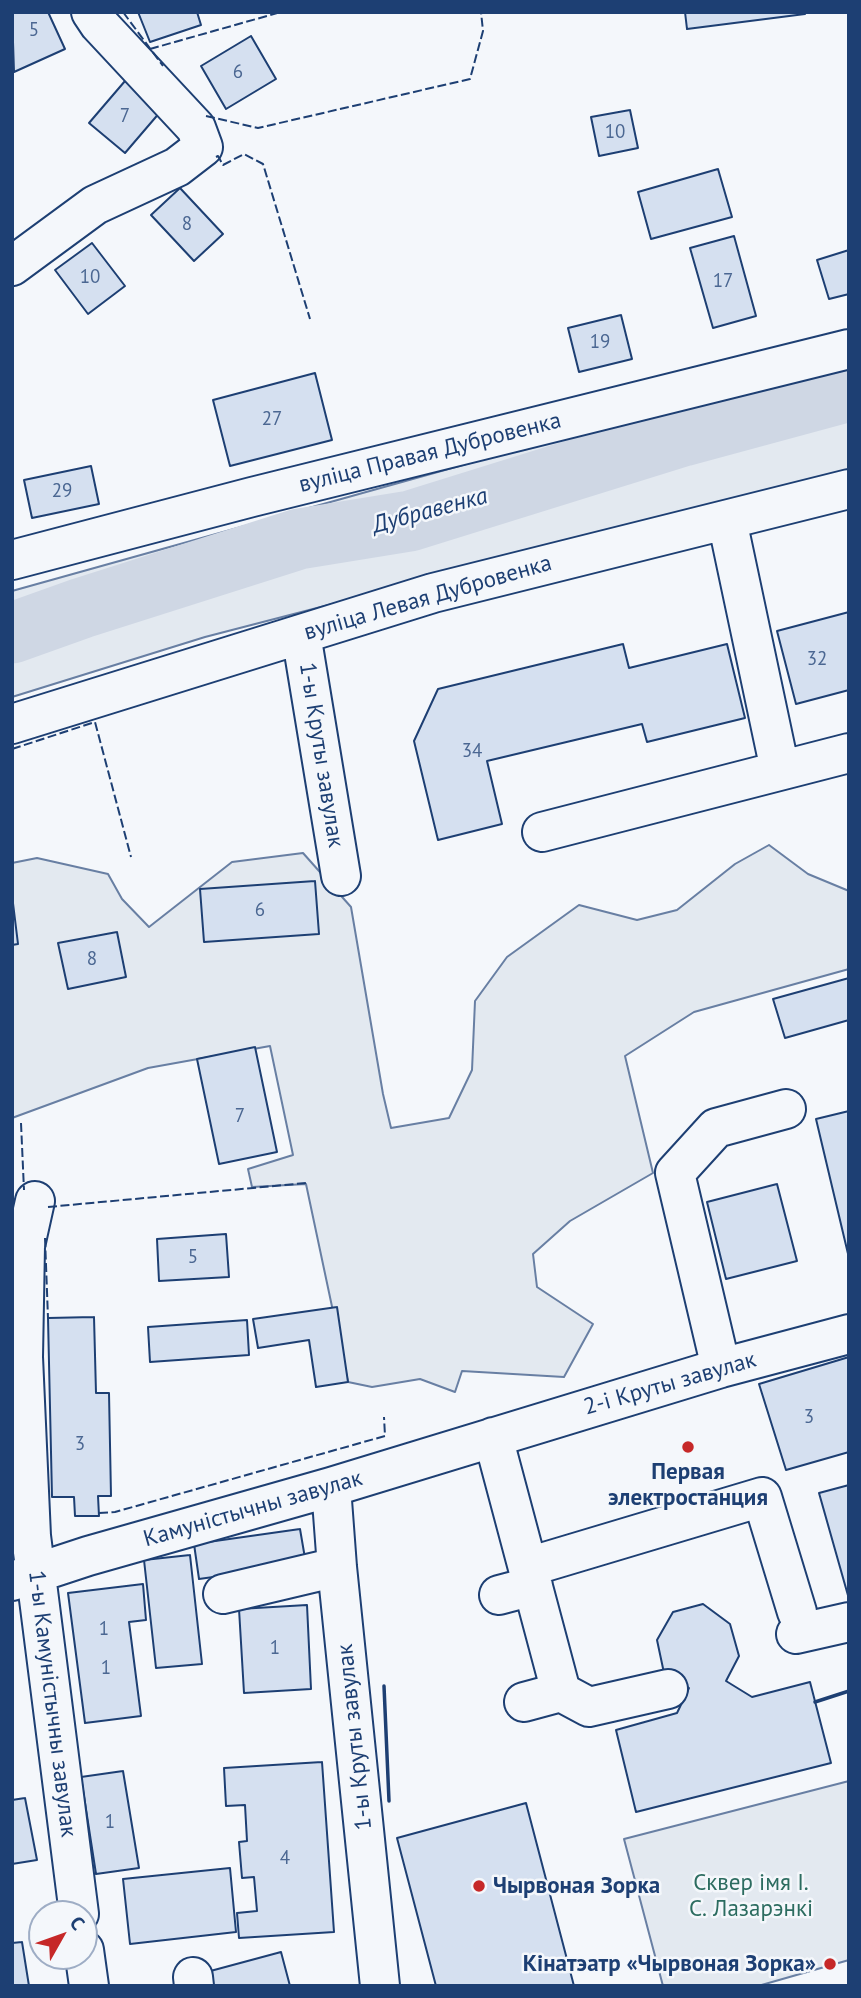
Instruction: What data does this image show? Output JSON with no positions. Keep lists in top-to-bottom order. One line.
{"streets":{"street":["вуліца Правая Дубровенка","вуліца Левая Дубровенка","1-ы Круты завулак","2-і Круты завулак","Камуністычны завулак","1-ы Камуністычны завулак"]},"crossings":[["вуліца Левая Дубровенка","1-ы Круты завулак"],["1-ы Круты завулак","Камуністычны завулак"],["2-і Круты завулак","Камуністычны завулак"],["Камуністычны завулак","1-ы Камуністычны завулак"]],"water":["Дубравенка"],"parks":["Сквер імя І. С. Лазарэнкі"],"places":["Первая электростанция","Чырвоная Зорка","Кінатэатр «Чырвоная Зорка»"],"house_numbers":["5","6","7","10","8","10","17","19","27","29","32","34","6","8","7","5","3","3","1","1","1","1","4"],"north":"top right"}
